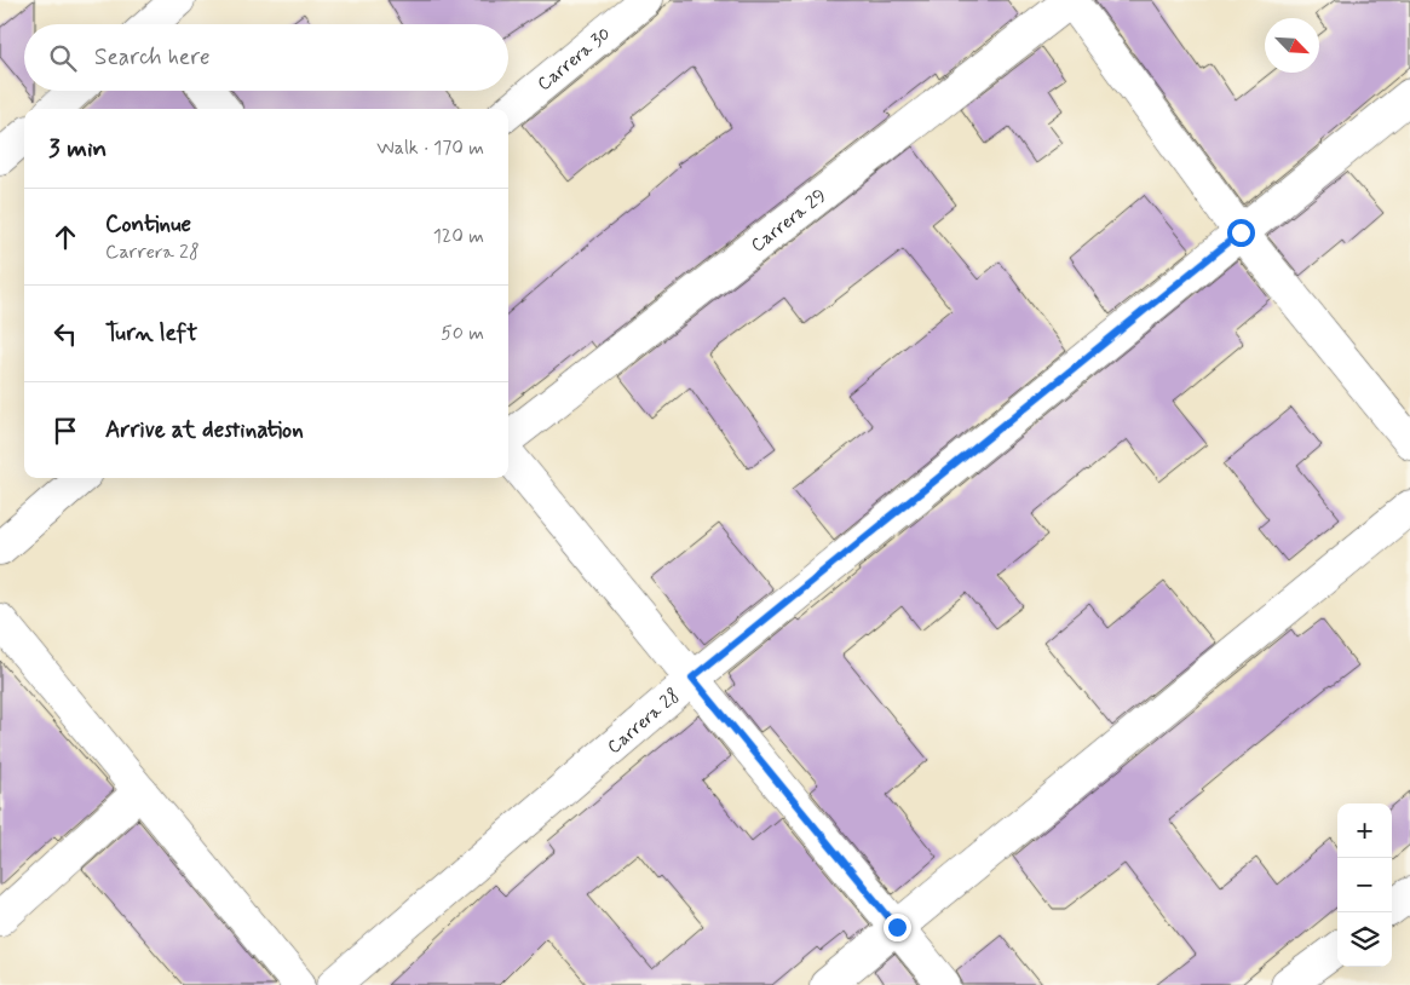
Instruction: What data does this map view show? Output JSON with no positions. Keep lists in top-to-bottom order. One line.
{"streets":{"street":["Carrera 30","Carrera 29","Carrera 28"]},"north":"bottom right","page":{"search":"Search here","heading":["3 min","Walk · 170 m"],"list":[["Continue","Carrera 28","120 m"],["Turn left","50 m"],"Arrive at destination"],"map_buttons":["+","−"]}}
